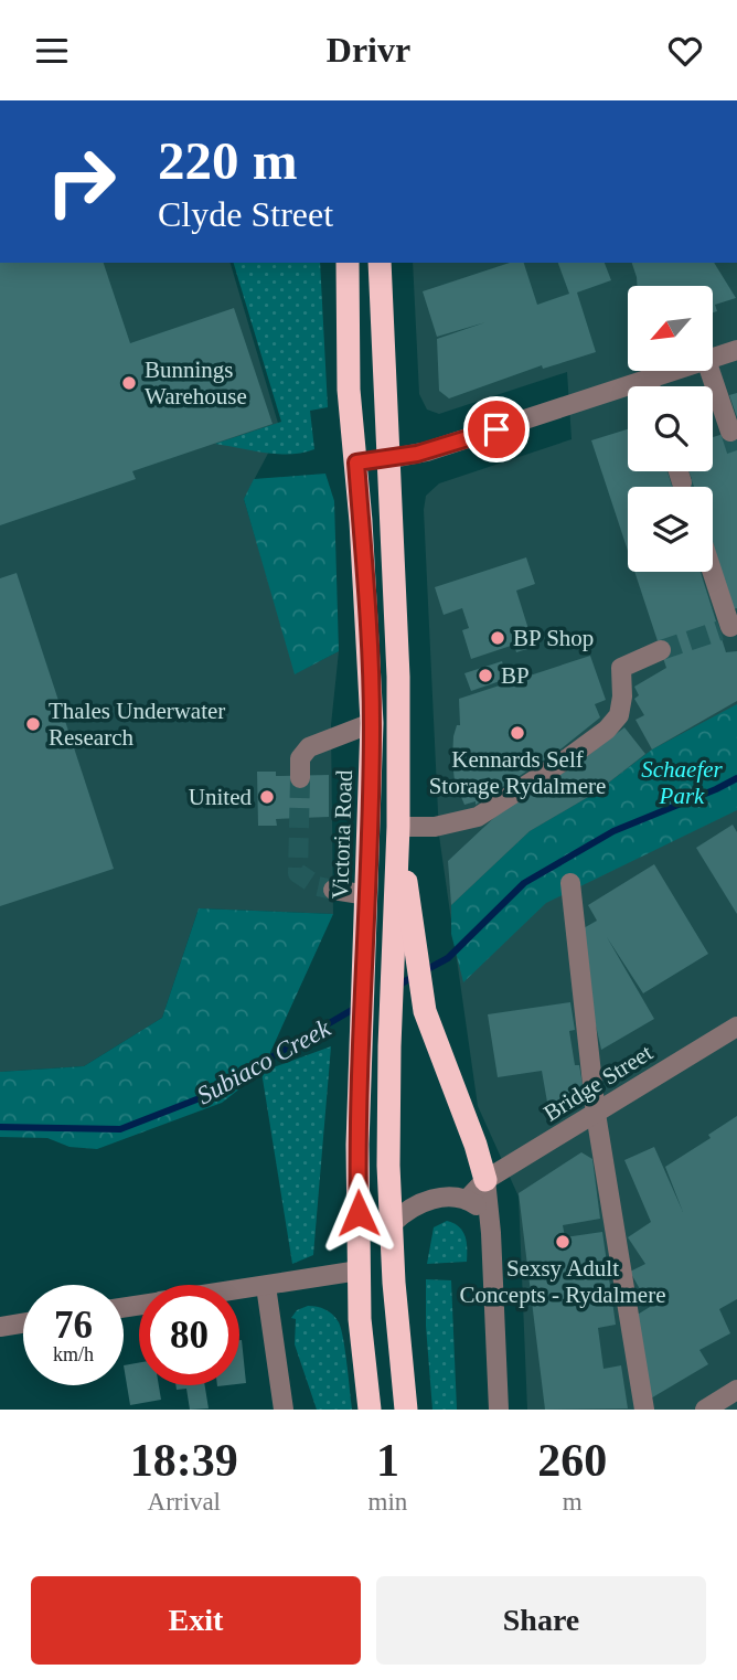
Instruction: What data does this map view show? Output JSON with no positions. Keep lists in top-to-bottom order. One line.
{"streets":{"highway":["Victoria Road"],"street":["Bridge Street"]},"water":["Subiaco Creek"],"parks":["Schaefer Park"],"places":["Bunnings Warehouse","BP Shop","BP","Thales Underwater Research","Kennards Self Storage Rydalmere","United","Sexsy Adult Concepts - Rydalmere"],"north":"bottom left","page":{"header":"Drivr","turn":["220 m","Clyde Street"],"speed":"76 km/h","limit":"80","eta":["18:39","Arrival","1","min","260","m"],"buttons":["Exit","Share"]}}
